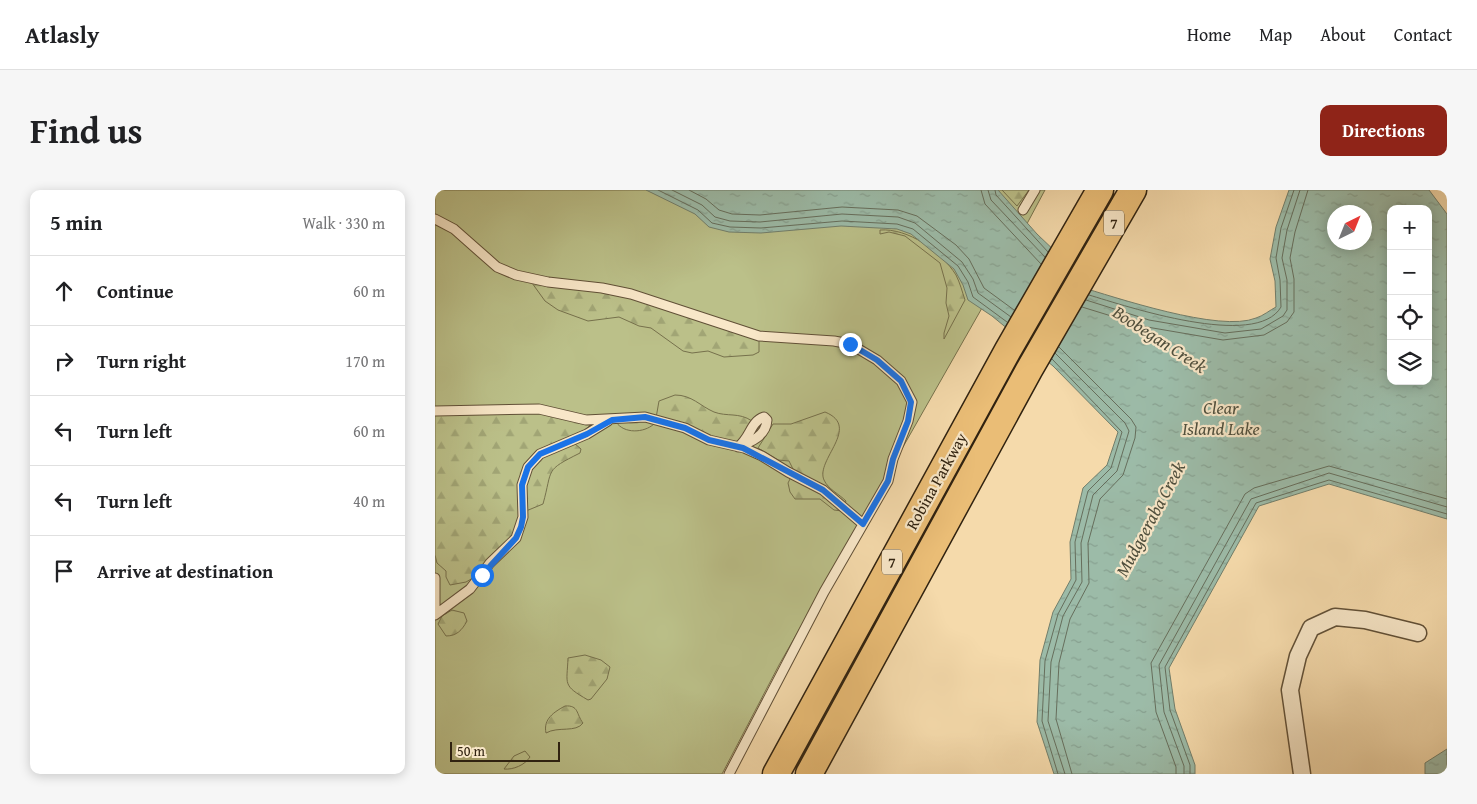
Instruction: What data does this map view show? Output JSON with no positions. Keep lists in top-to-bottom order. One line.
{"streets":{"main road":["7","Robina Parkway"]},"water":["Boobegan Creek","Clear Island Lake","Mudgeeraba Creek"],"scale_bar":"50 m","north":"top right","page":{"header":"Atlasly","nav":["Home","Map","About","Contact"],"title":"Find us","buttons":"Directions","heading":["5 min","Walk · 330 m"],"map_buttons":["+","−"],"list":[["Continue","60 m"],["Turn right","170 m"],["Turn left","60 m"],["Turn left","40 m"],"Arrive at destination"],"scale":"50 m"}}
